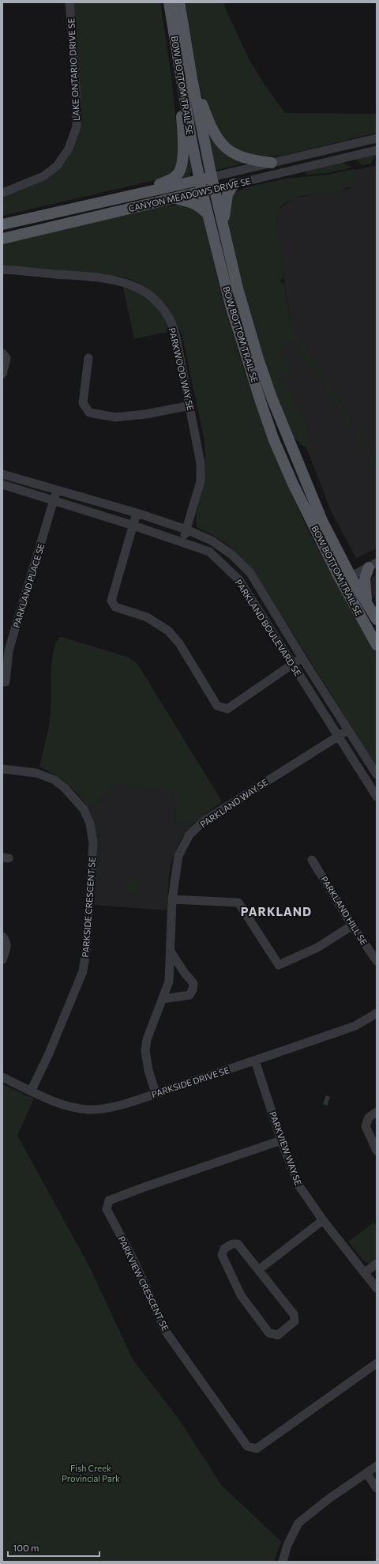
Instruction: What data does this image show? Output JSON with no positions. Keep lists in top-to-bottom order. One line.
{"streets":{"main road":["BOW BOTTOM TRAIL SE","CANYON MEADOWS DRIVE SE"],"street":["LAKE ONTARIO DRIVE SE","PARKWOOD WAY SE","PARKLAND PLACE SE","PARKLAND BOULEVARD SE","PARKLAND WAY SE","PARKSIDE CRESCENT SE","PARKLAND HILL SE","PARKSIDE DRIVE SE","PARKVIEW WAY SE","PARKVIEW CRESCENT SE"]},"crossings":[["BOW BOTTOM TRAIL SE","CANYON MEADOWS DRIVE SE"],["PARKWOOD WAY SE","PARKLAND BOULEVARD SE"],["PARKLAND PLACE SE","PARKLAND BOULEVARD SE"],["PARKLAND BOULEVARD SE","PARKLAND WAY SE"],["PARKLAND WAY SE","PARKSIDE DRIVE SE"],["PARKSIDE CRESCENT SE","PARKSIDE DRIVE SE"],["PARKSIDE DRIVE SE","PARKVIEW WAY SE"],["PARKVIEW WAY SE","PARKVIEW CRESCENT SE"]],"districts":["PARKLAND"],"parks":["Fish Creek Provincial Park"],"scale_bar":"100 m"}
